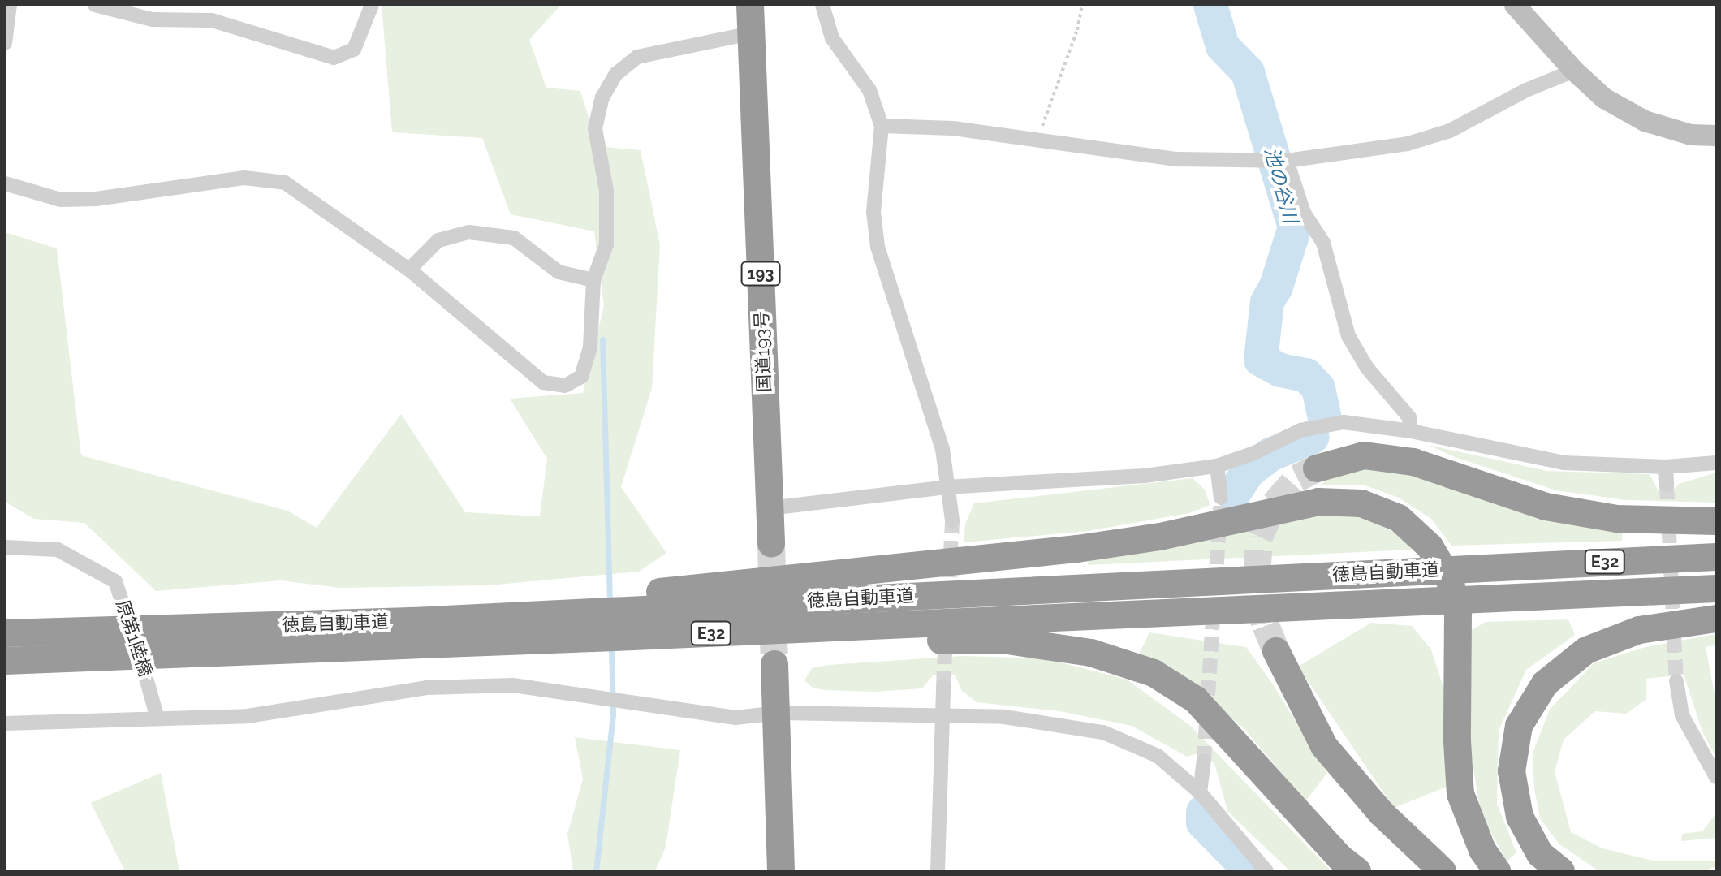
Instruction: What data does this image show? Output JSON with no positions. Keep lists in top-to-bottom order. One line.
{"streets":{"highway":["193","国道193号","E32","徳島自動車道"],"street":["原第1陸橋"]},"water":["池の谷川"]}
